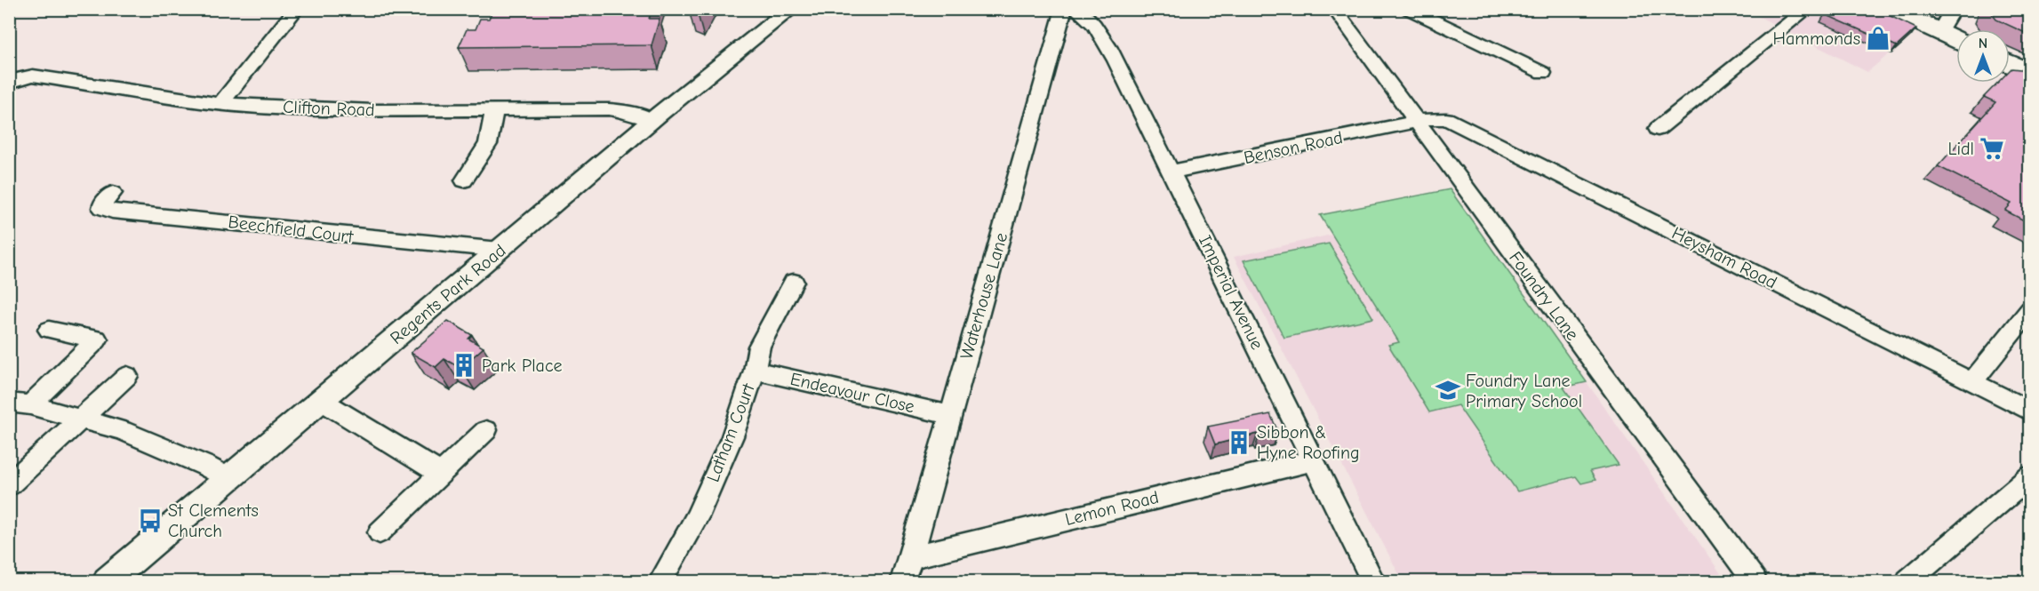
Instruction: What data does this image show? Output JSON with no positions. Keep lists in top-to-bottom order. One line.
{"streets":{"street":["Clifton Road","Benson Road","Beechfield Court","Heysham Road","Imperial Avenue","Regents Park Road","Waterhouse Lane","Foundry Lane","Endeavour Close","Latham Court","Lemon Road"]},"crossings":[["Clifton Road","Regents Park Road"],["Benson Road","Heysham Road"],["Benson Road","Imperial Avenue"],["Benson Road","Foundry Lane"],["Beechfield Court","Regents Park Road"],["Heysham Road","Foundry Lane"],["Imperial Avenue","Lemon Road"],["Waterhouse Lane","Endeavour Close"],["Waterhouse Lane","Lemon Road"],["Endeavour Close","Latham Court"]],"places":{"shop":["Hammonds"],"supermarket":["Lidl"],"building":["Park Place","Sibbon & Hyne Roofing"],"school or university":["Foundry Lane Primary School"],"bus stop":["St Clements Church"]},"north":"top"}
